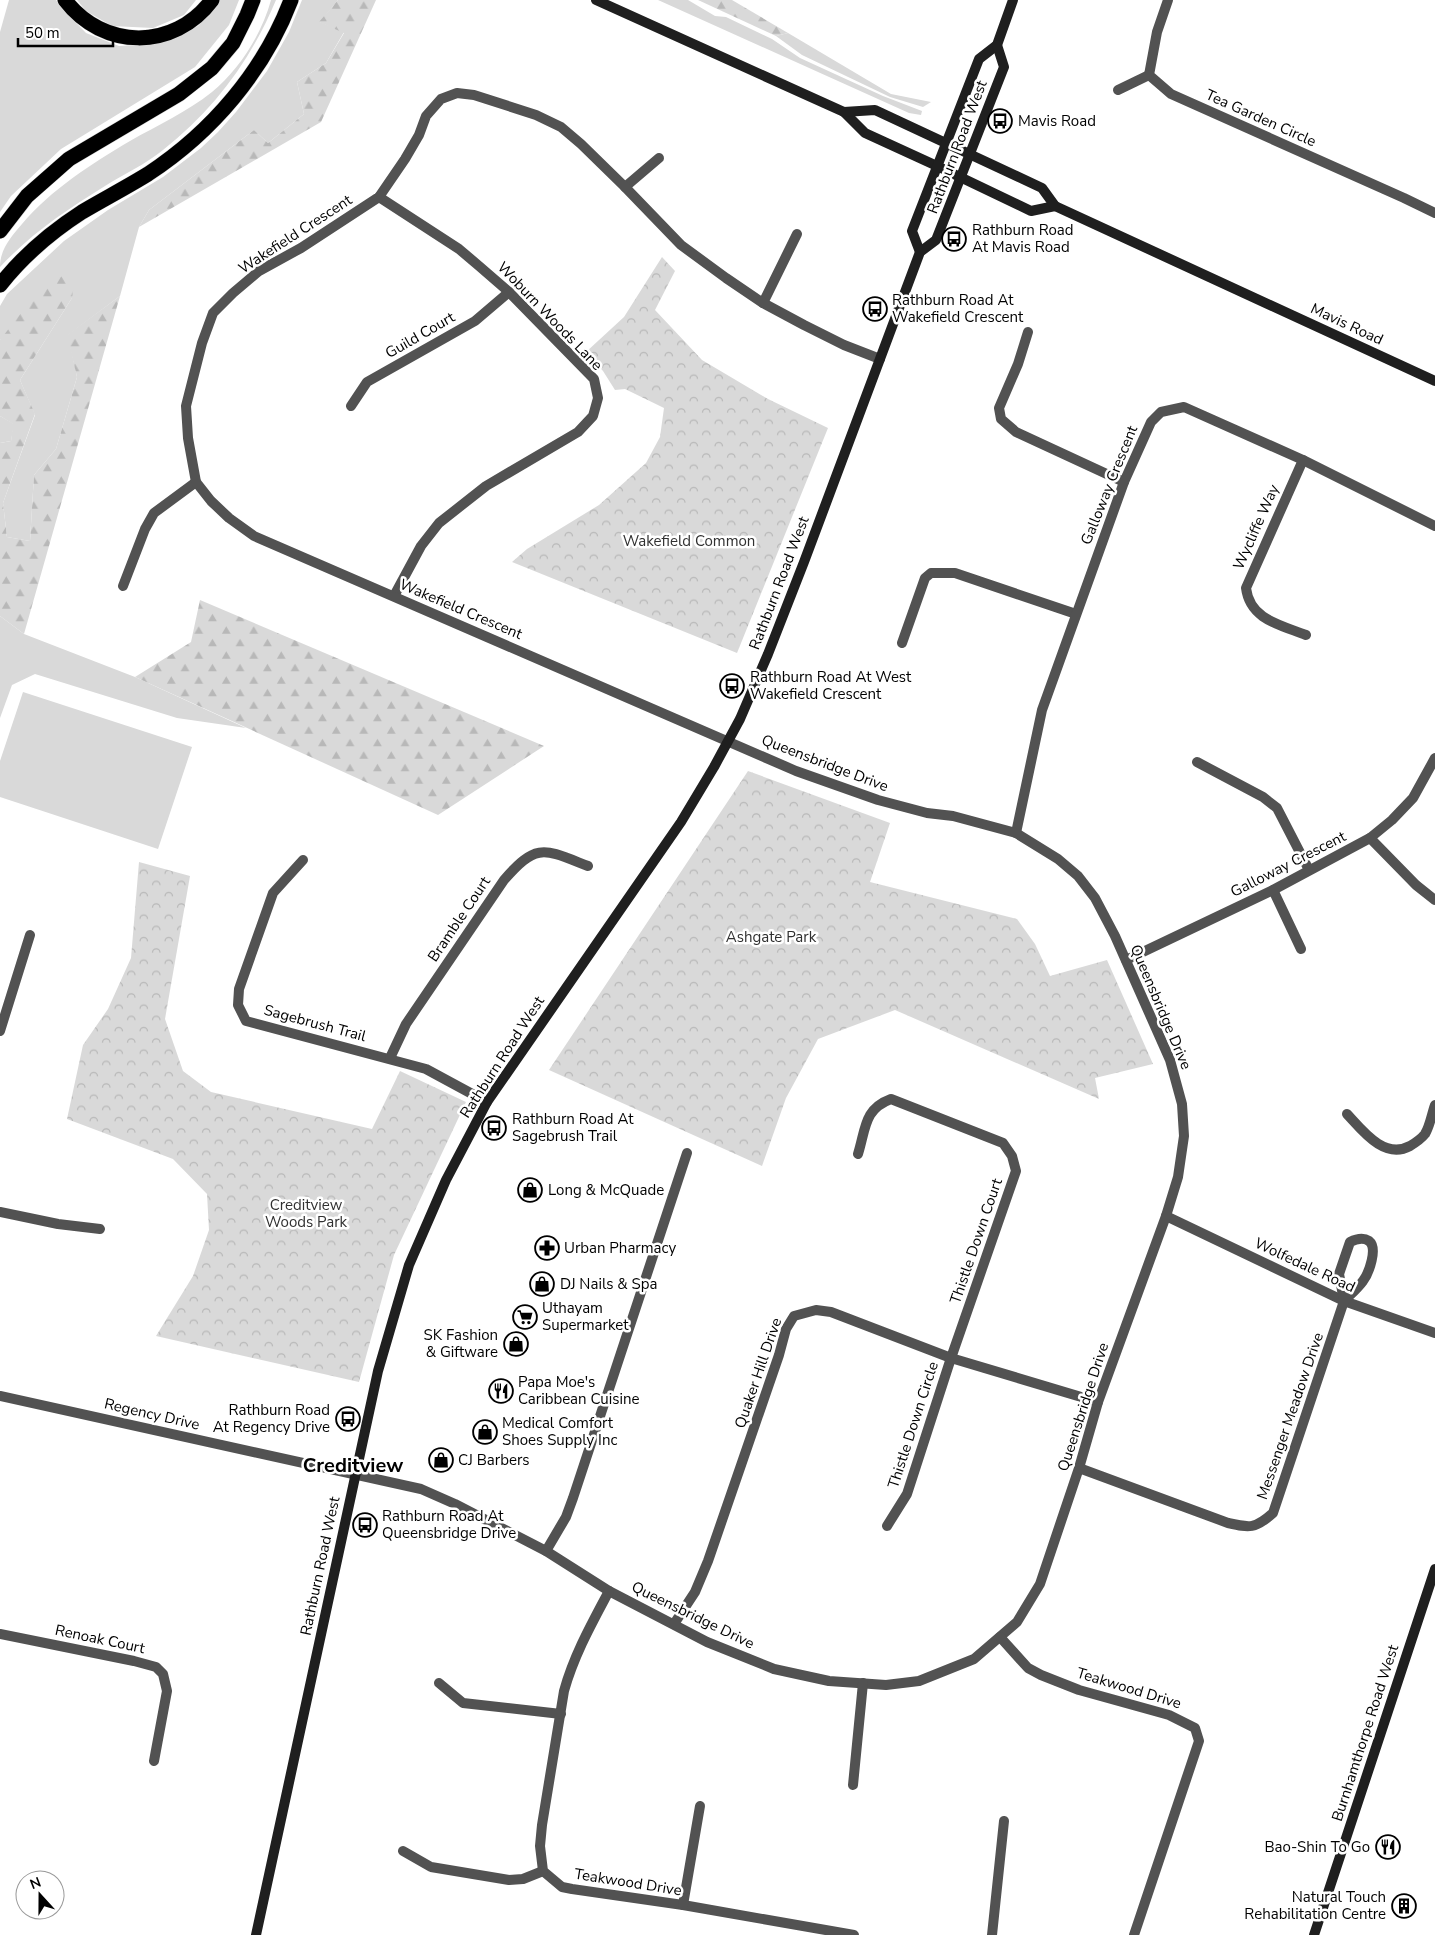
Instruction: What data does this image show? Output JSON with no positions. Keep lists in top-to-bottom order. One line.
{"streets":{"street":["Tea Garden Circle","Rathburn Road West","Wakefield Crescent","Woburn Woods Lane","Mavis Road","Guild Court","Galloway Crescent","Wycliffe Way","Queensbridge Drive","Bramble Court","Sagebrush Trail","Thistle Down Court","Wolfedale Road","Quaker Hill Drive","Regency Drive","Messenger Meadow Drive","Thistle Down Circle","Renoak Court","Teakwood Drive","Burnhamthorpe Road West"]},"crossings":[["Rathburn Road West","Wakefield Crescent"],["Rathburn Road West","Mavis Road"],["Rathburn Road West","Queensbridge Drive"],["Rathburn Road West","Sagebrush Trail"],["Rathburn Road West","Regency Drive"],["Wakefield Crescent","Woburn Woods Lane"],["Wakefield Crescent","Queensbridge Drive"],["Woburn Woods Lane","Guild Court"],["Galloway Crescent","Wycliffe Way"],["Galloway Crescent","Queensbridge Drive"],["Queensbridge Drive","Wolfedale Road"],["Queensbridge Drive","Quaker Hill Drive"],["Queensbridge Drive","Regency Drive"],["Queensbridge Drive","Messenger Meadow Drive"],["Queensbridge Drive","Teakwood Drive"],["Bramble Court","Sagebrush Trail"],["Thistle Down Court","Quaker Hill Drive"],["Thistle Down Court","Thistle Down Circle"],["Wolfedale Road","Messenger Meadow Drive"],["Quaker Hill Drive","Thistle Down Circle"]],"districts":["Creditview"],"parks":["Wakefield Common","Ashgate Park","Creditview Woods Park"],"places":{"bus stop":["Mavis Road","Rathburn Road At Mavis Road","Rathburn Road At Wakefield Crescent","Rathburn Road At West Wakefield Crescent","Rathburn Road At Sagebrush Trail","Rathburn Road At Regency Drive","Rathburn Road At Queensbridge Drive"],"shop":["Long & McQuade","DJ Nails & Spa","SK Fashion & Giftware","Medical Comfort Shoes Supply Inc","CJ Barbers"],"pharmacy":["Urban Pharmacy"],"supermarket":["Uthayam Supermarket"],"restaurant":["Papa Moe's Caribbean Cuisine","Bao-Shin To Go"],"building":["Natural Touch Rehabilitation Centre"]},"scale_bar":"50 m","north":"top"}
